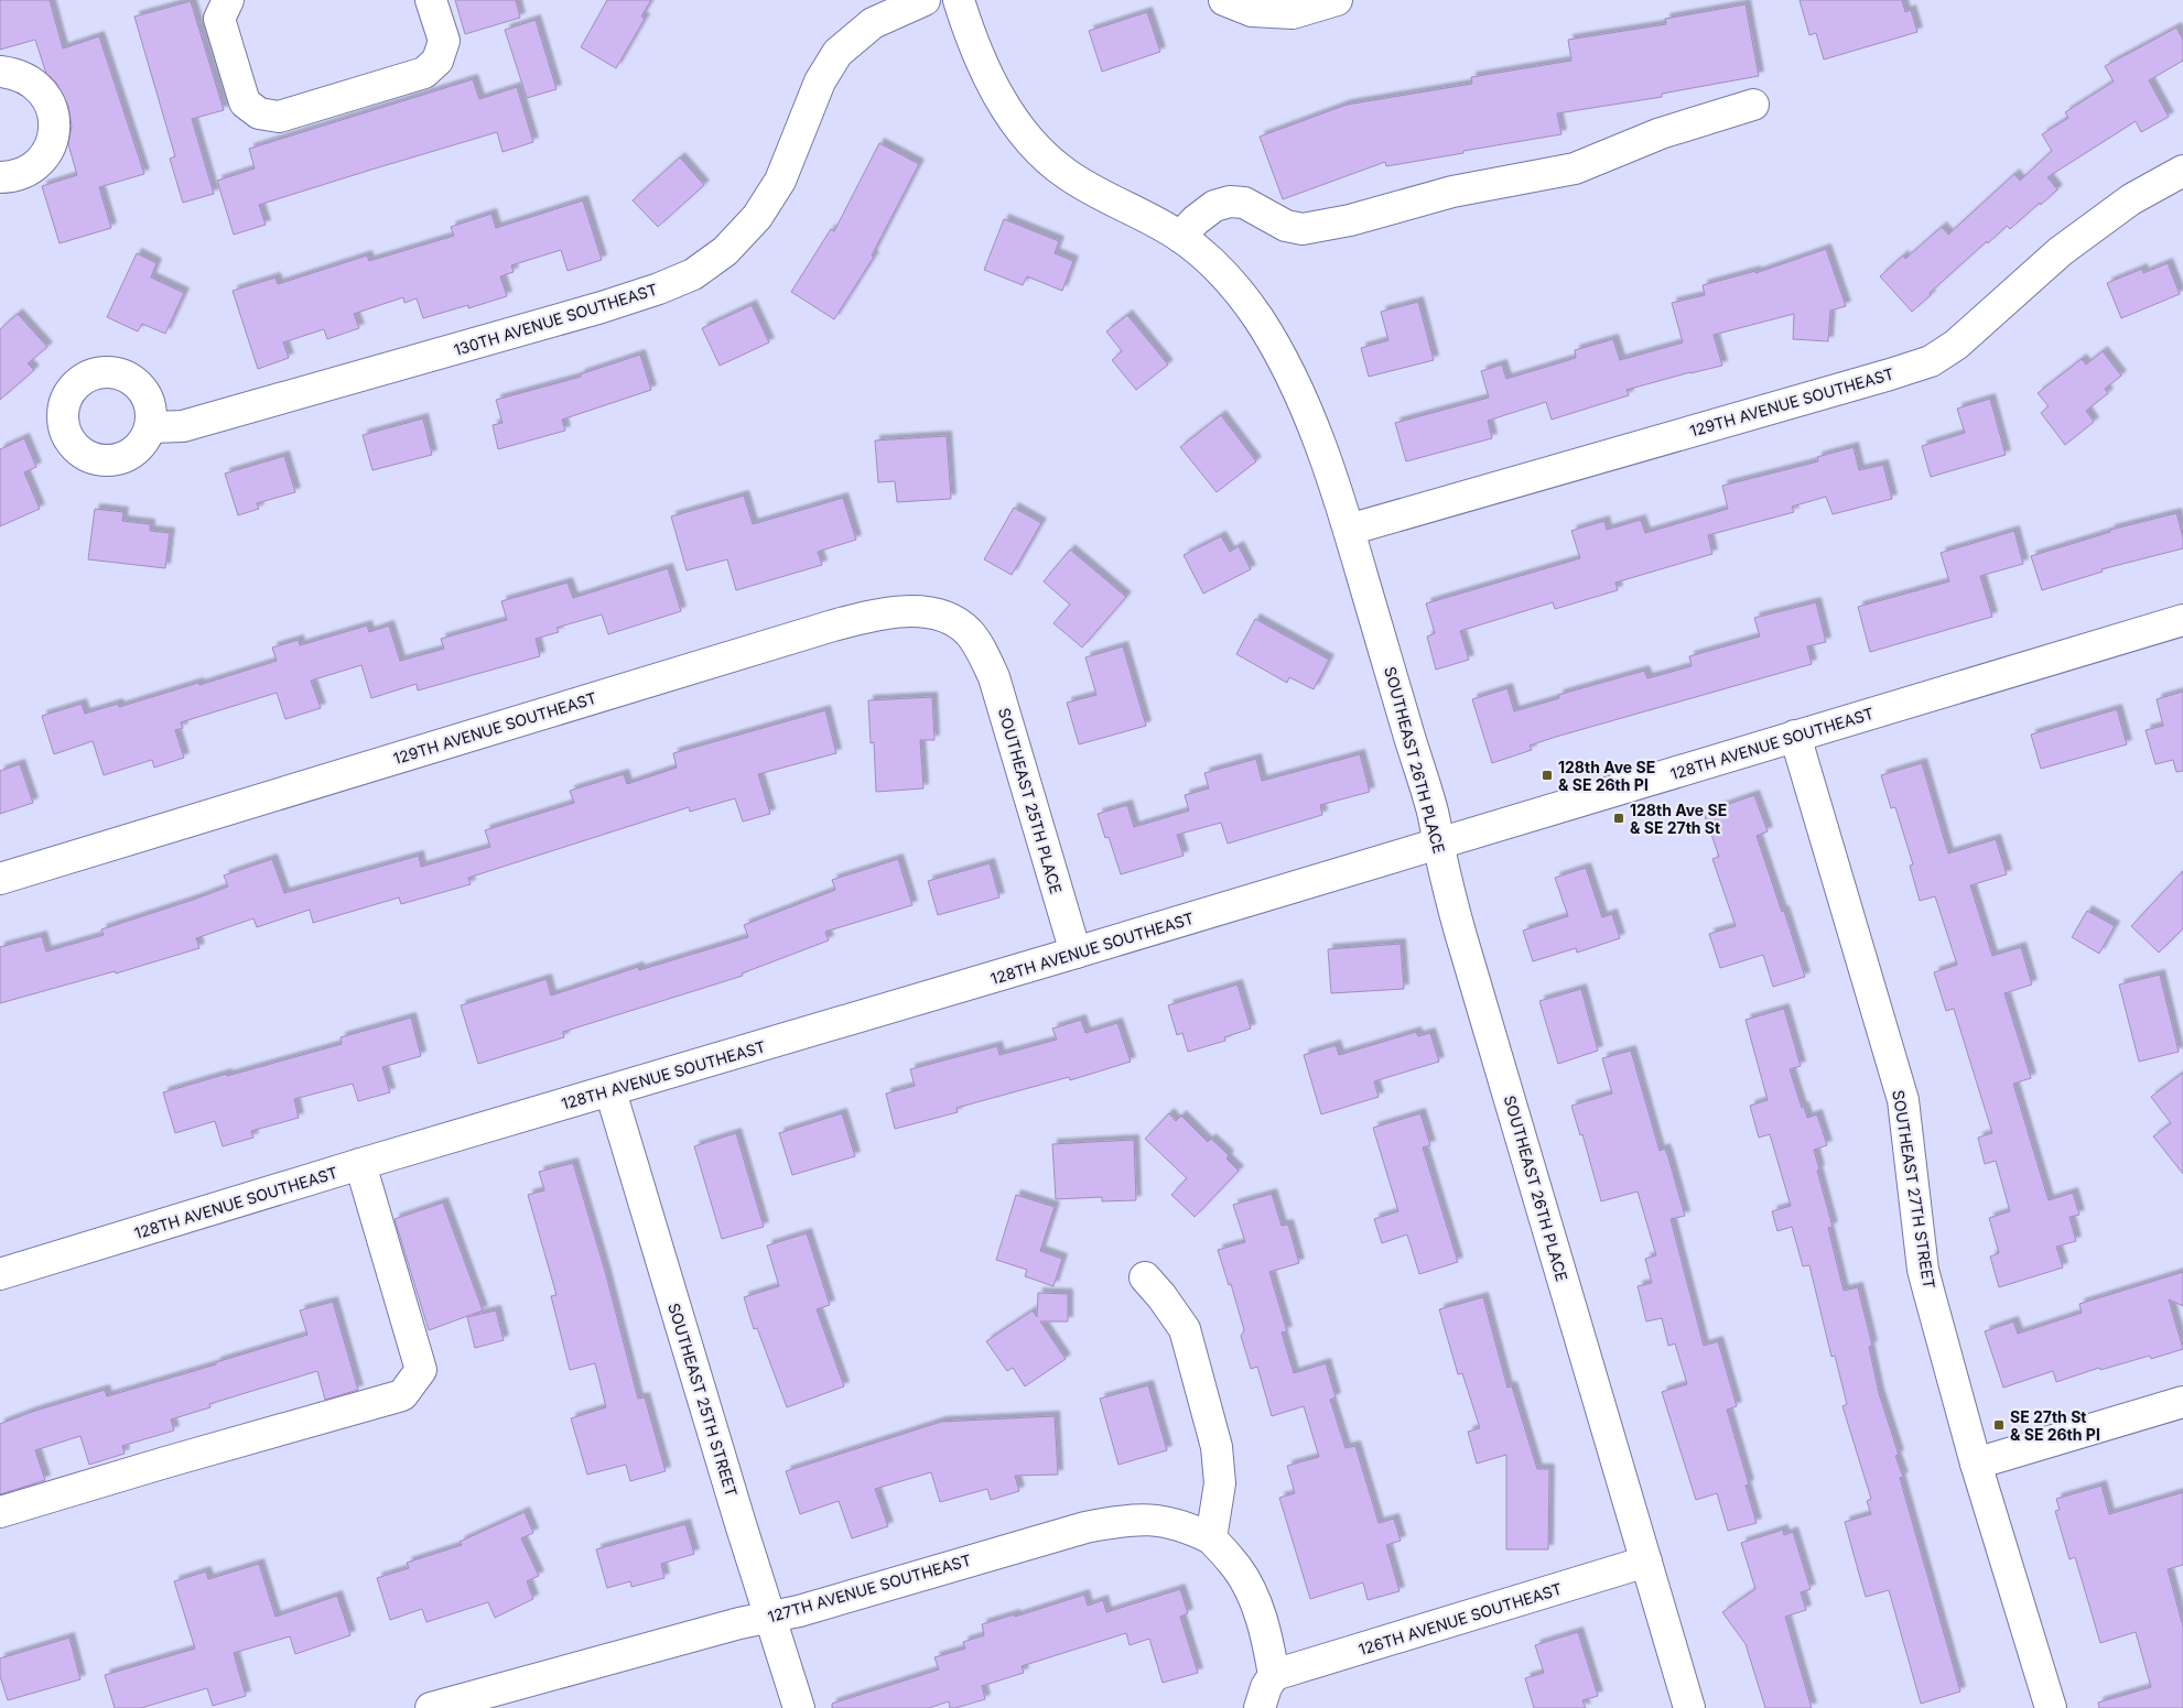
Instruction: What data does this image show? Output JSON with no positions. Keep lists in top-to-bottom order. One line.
{"streets":{"street":["130TH AVENUE SOUTHEAST","129TH AVENUE SOUTHEAST","128TH AVENUE SOUTHEAST","SOUTHEAST 26TH PLACE","SOUTHEAST 25TH PLACE","SOUTHEAST 27TH STREET","SOUTHEAST 25TH STREET","127TH AVENUE SOUTHEAST","126TH AVENUE SOUTHEAST"]},"crossings":[["129TH AVENUE SOUTHEAST","SOUTHEAST 26TH PLACE"],["129TH AVENUE SOUTHEAST","SOUTHEAST 25TH PLACE"],["128TH AVENUE SOUTHEAST","SOUTHEAST 26TH PLACE"],["128TH AVENUE SOUTHEAST","SOUTHEAST 25TH PLACE"],["128TH AVENUE SOUTHEAST","SOUTHEAST 27TH STREET"],["128TH AVENUE SOUTHEAST","SOUTHEAST 25TH STREET"],["SOUTHEAST 26TH PLACE","126TH AVENUE SOUTHEAST"],["SOUTHEAST 25TH STREET","127TH AVENUE SOUTHEAST"]],"places":{"transit":["128th Ave SE & SE 26th Pl","128th Ave SE & SE 27th St","SE 27th St & SE 26th Pl"]}}
